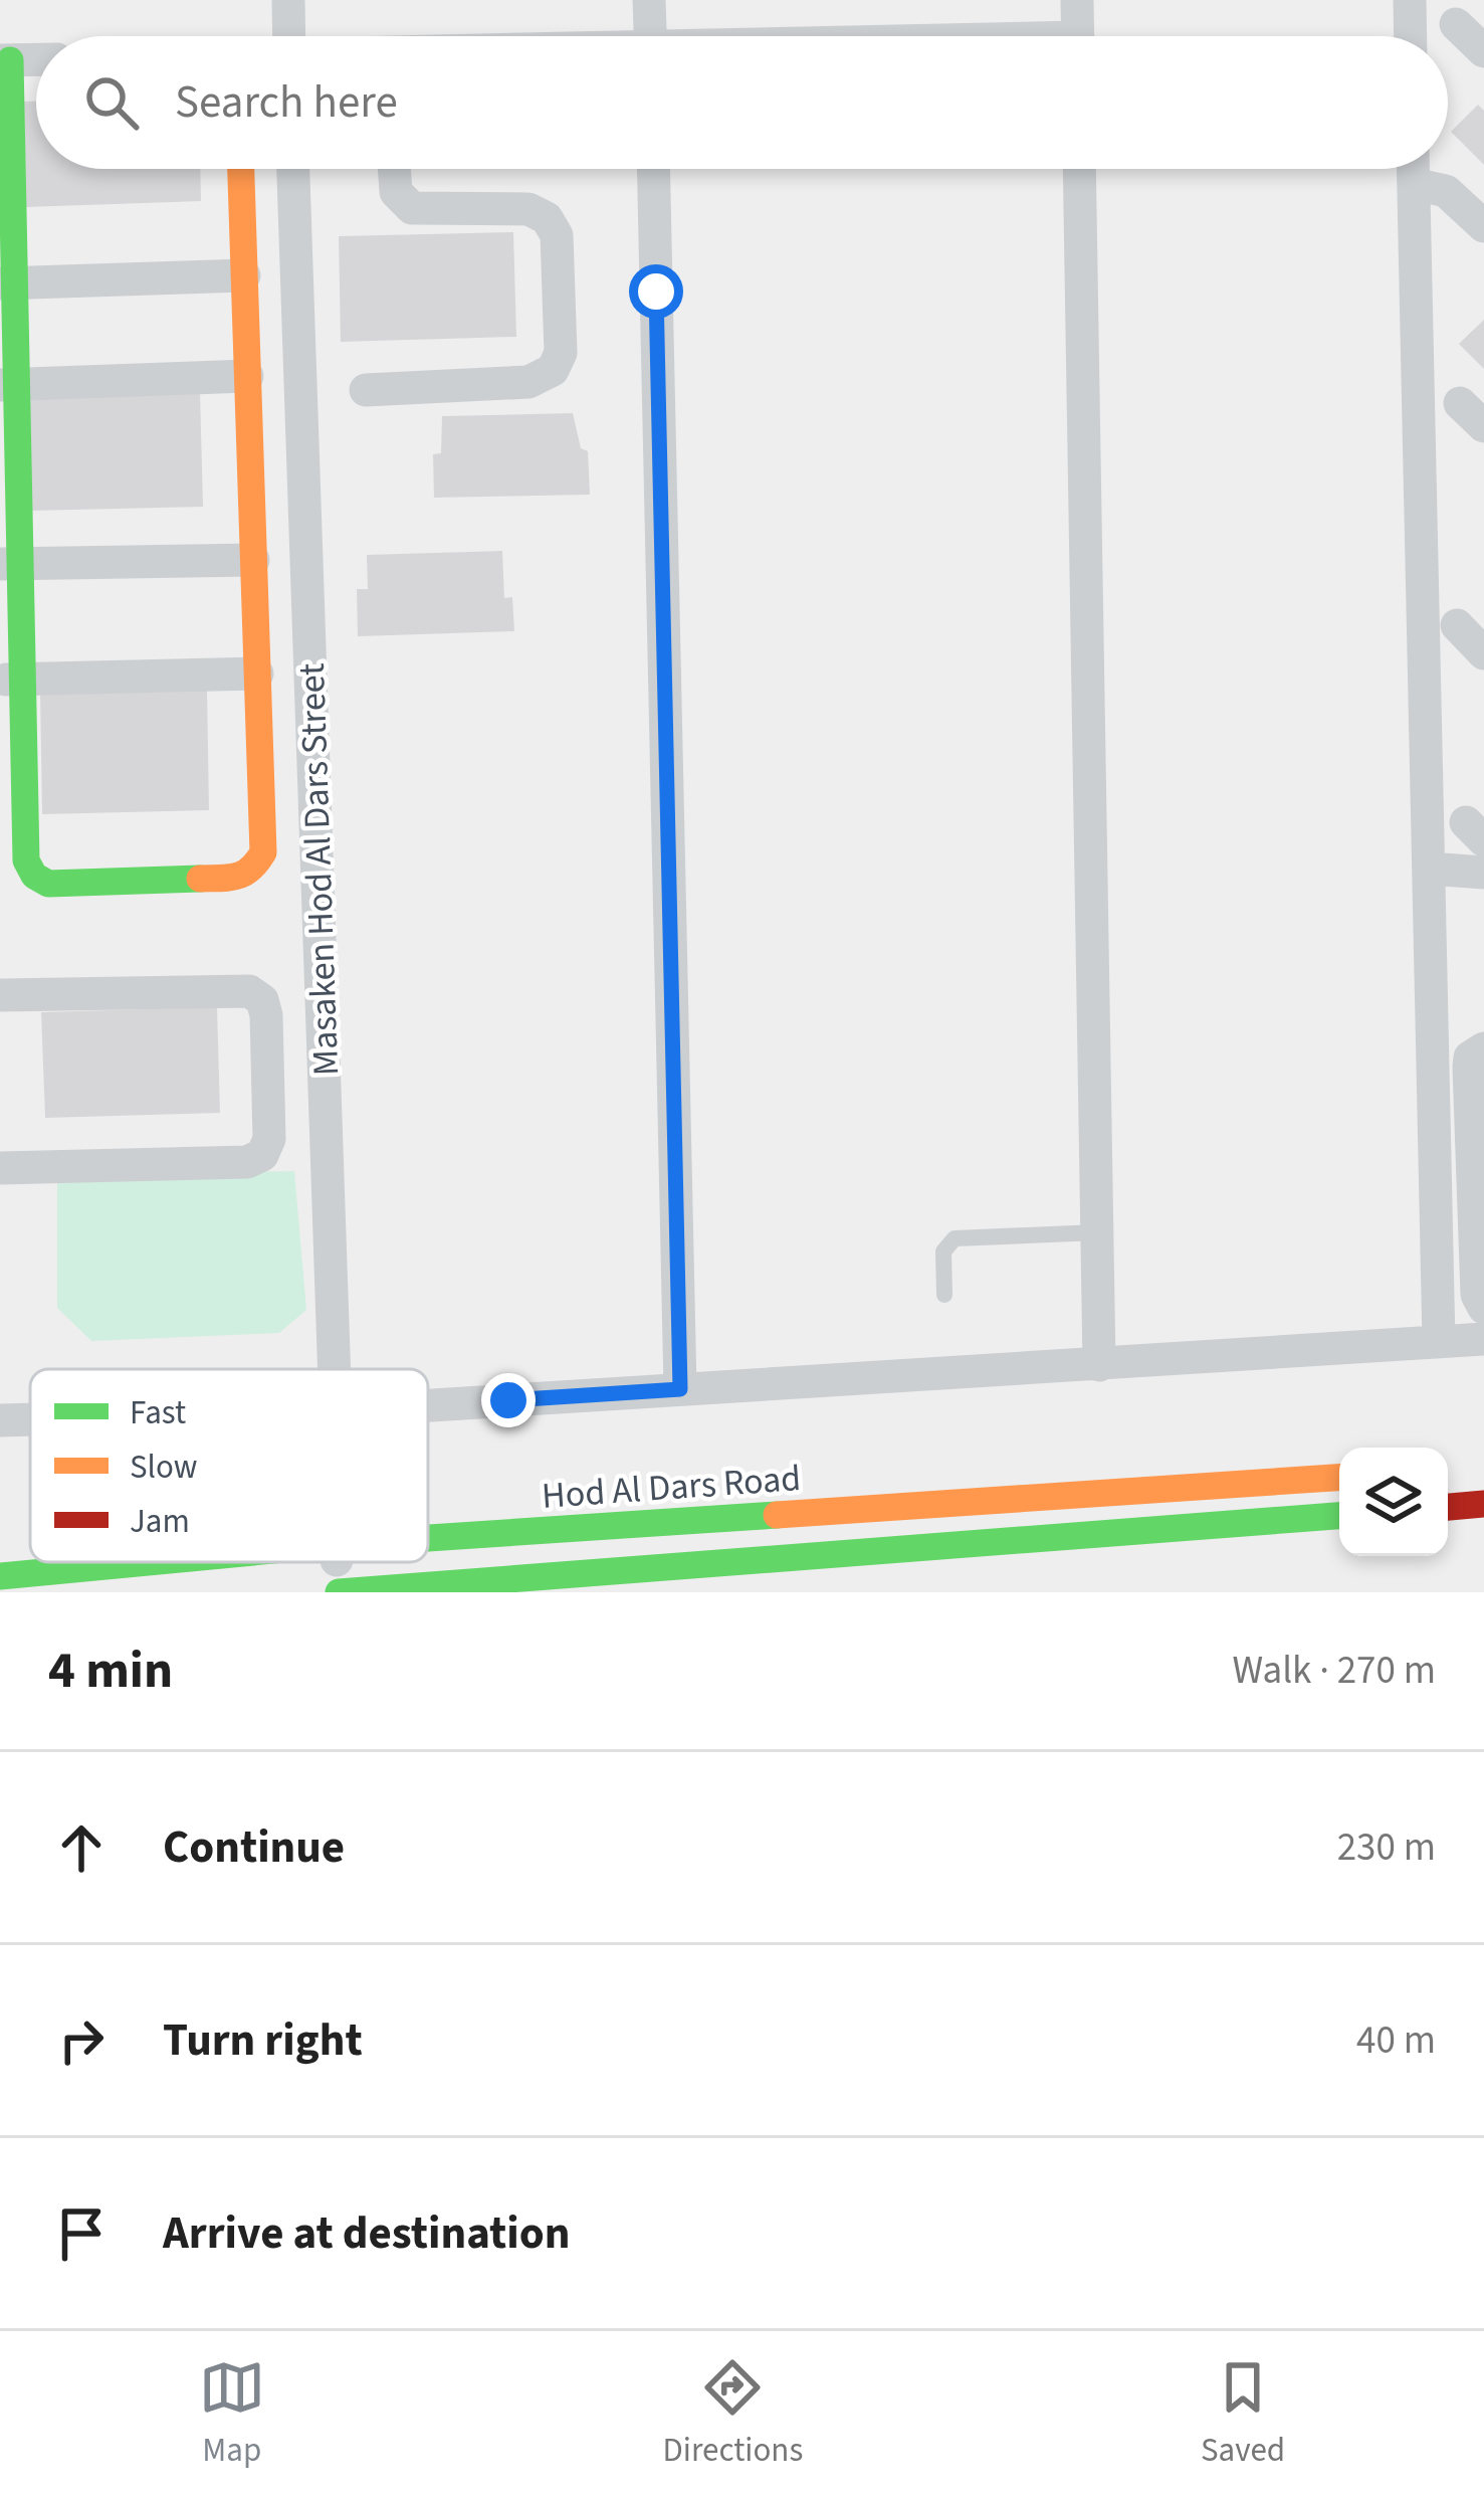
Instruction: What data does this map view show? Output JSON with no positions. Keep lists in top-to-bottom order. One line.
{"streets":{"main road":["Hod Al Dars Road"],"street":["Masaken Hod Al Dars Street"]},"legend":["Fast","Slow","Jam"],"page":{"search":"Search here","heading":["4 min","Walk · 270 m"],"list":[["Continue","230 m"],["Turn right","40 m"],"Arrive at destination"],"nav":["Map","Directions","Saved"]}}
